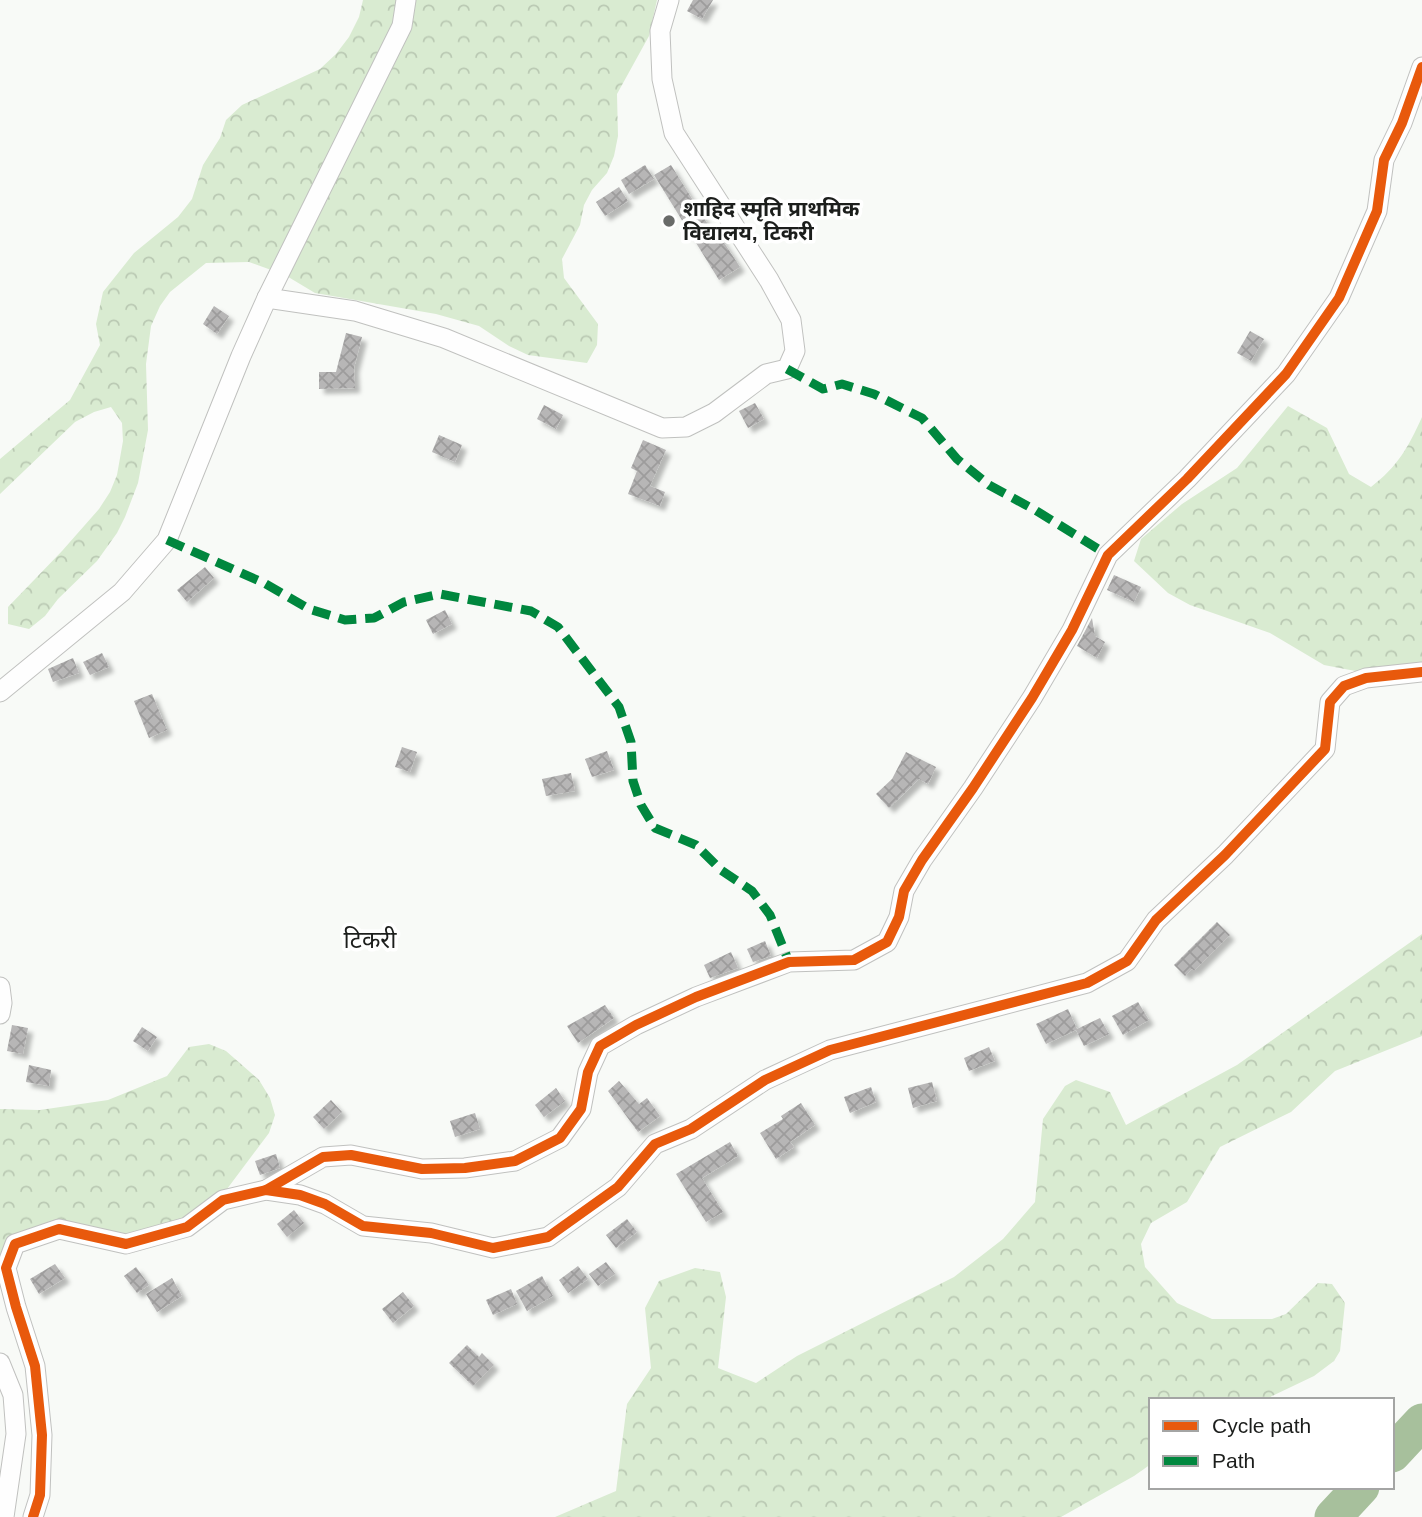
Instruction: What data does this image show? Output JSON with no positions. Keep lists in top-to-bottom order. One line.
{"districts":["टिकरी"],"places":["शाहिद स्मृति प्राथमिक विद्यालय, टिकरी"],"legend":["Cycle path","Path"]}
